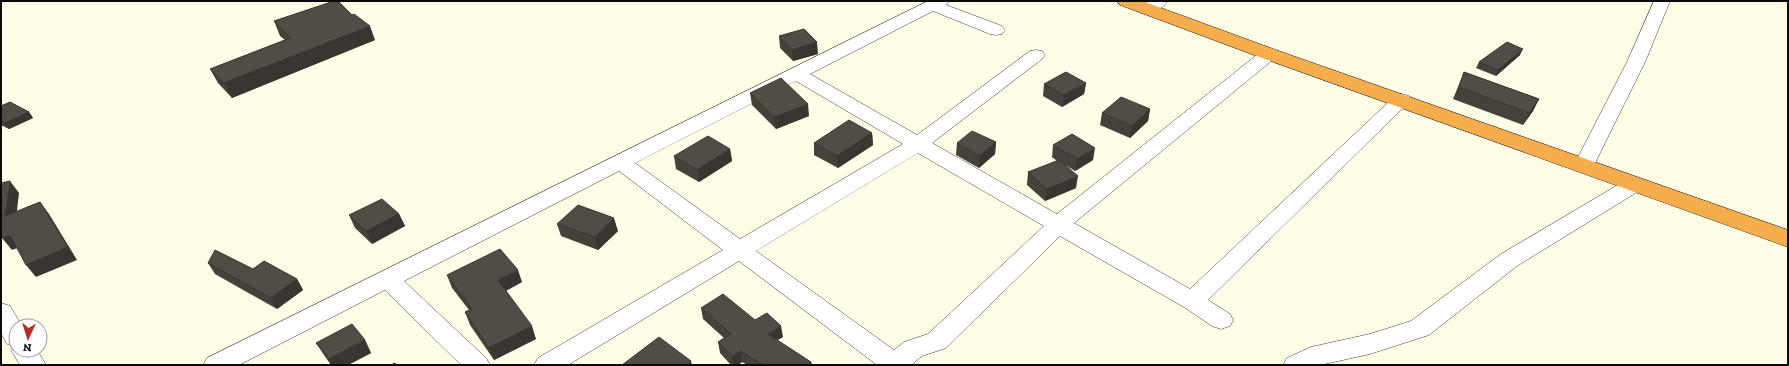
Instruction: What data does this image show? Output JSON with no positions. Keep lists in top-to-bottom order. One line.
{"north":"bottom"}
